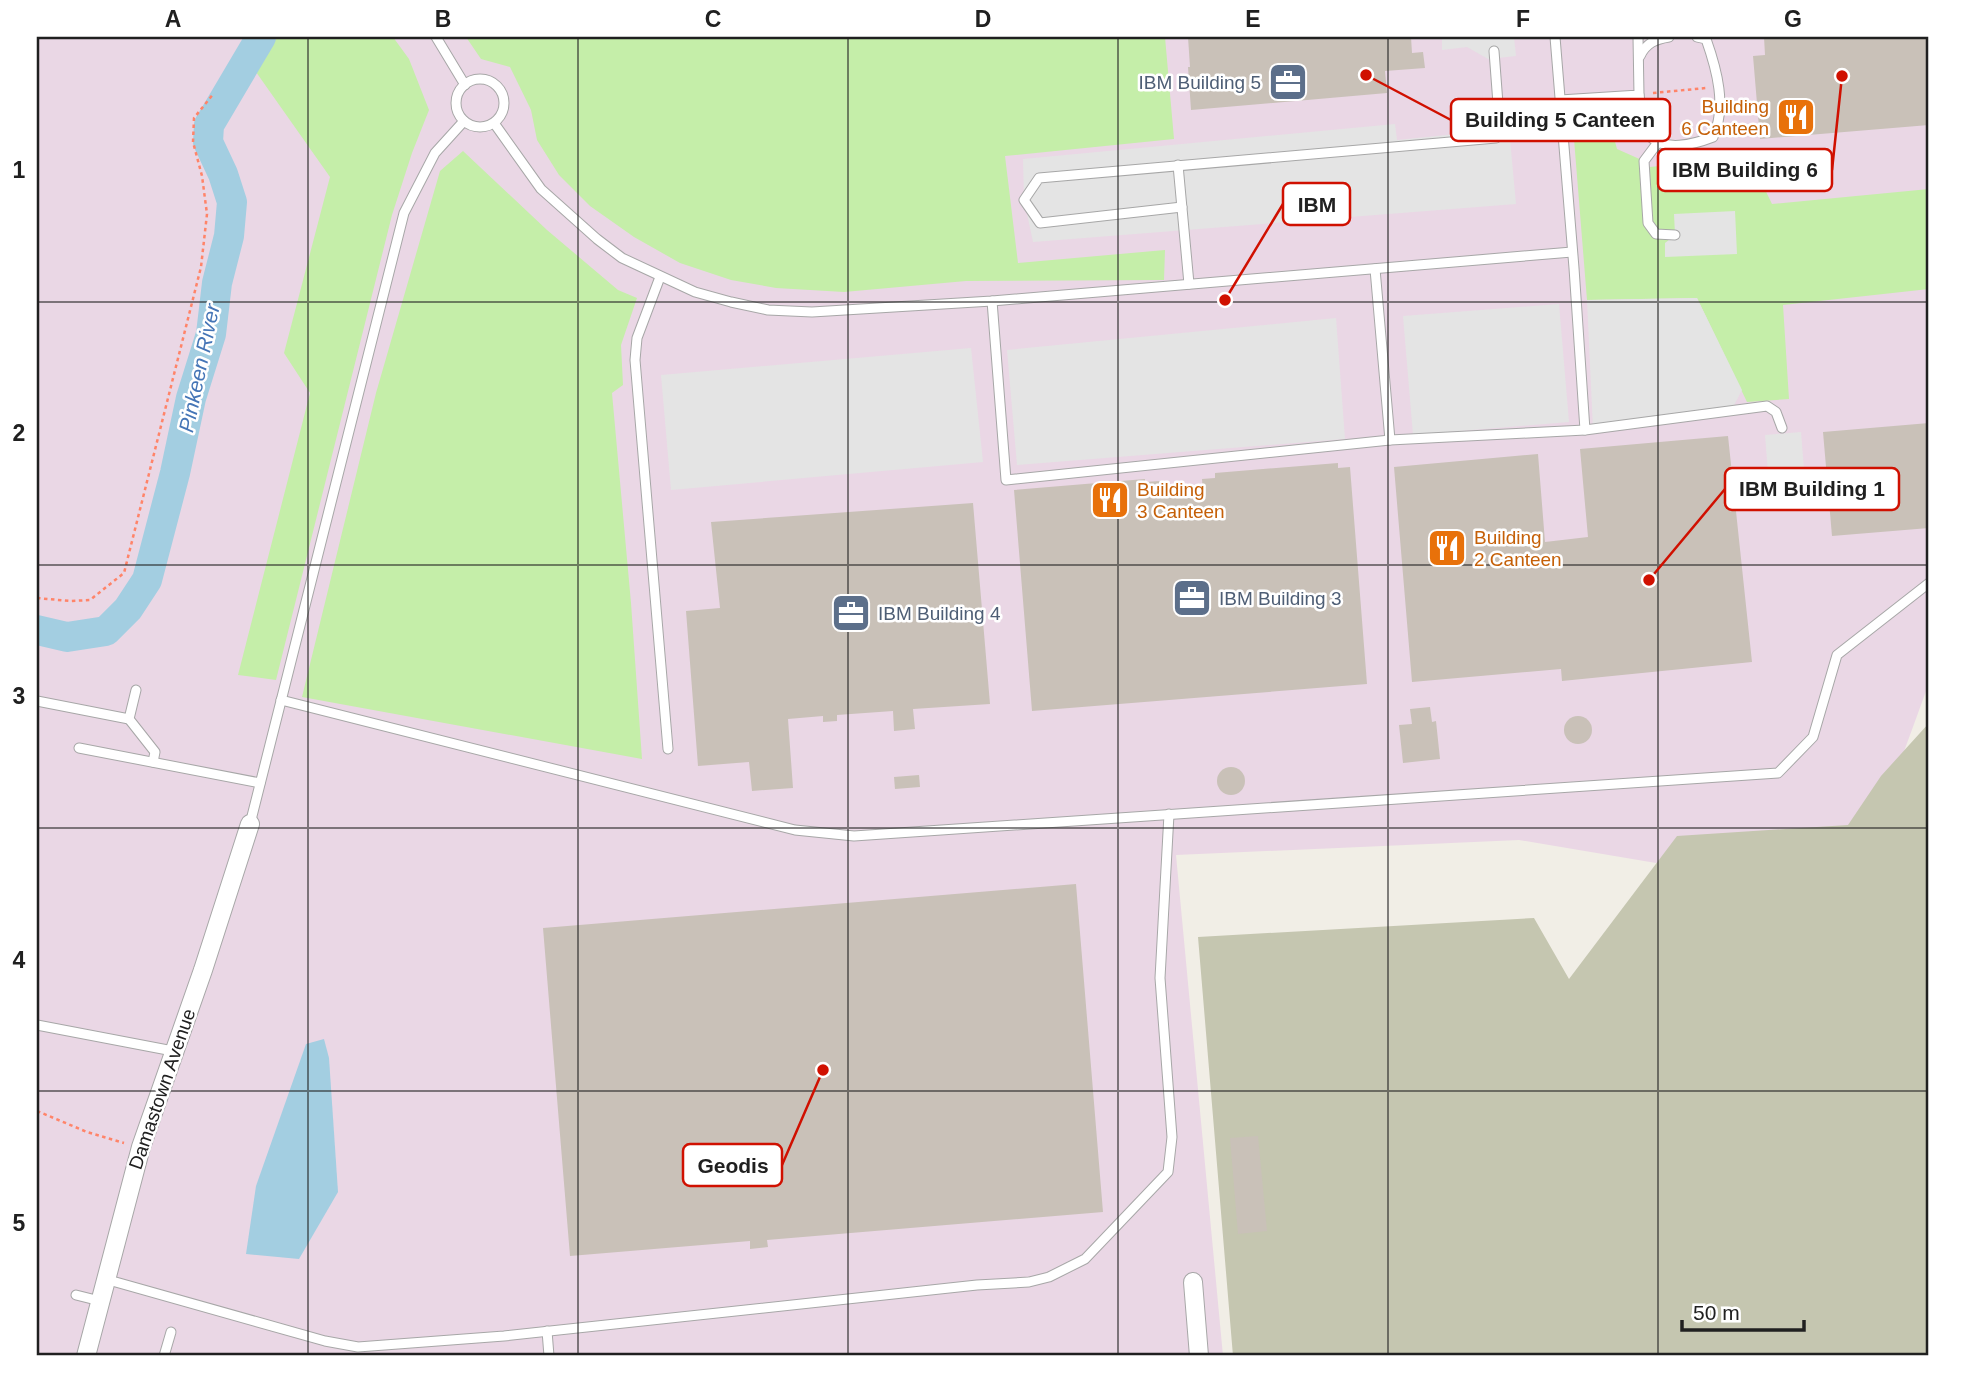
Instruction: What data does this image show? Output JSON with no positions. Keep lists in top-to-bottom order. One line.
{"streets":{"street":["Damastown Avenue"]},"water":["Pinkeen River"],"places":{"other":["Building 5 Canteen","IBM Building 6","IBM","IBM Building 1","Geodis"],"office":["IBM Building 5","IBM Building 3","IBM Building 4"],"restaurant":["Building 6 Canteen","Building 3 Canteen","Building 2 Canteen"]},"scale_bar":"50 m","grid":{"columns":["A","B","C","D","E","F","G"],"rows":["1","2","3","4","5"]}}
